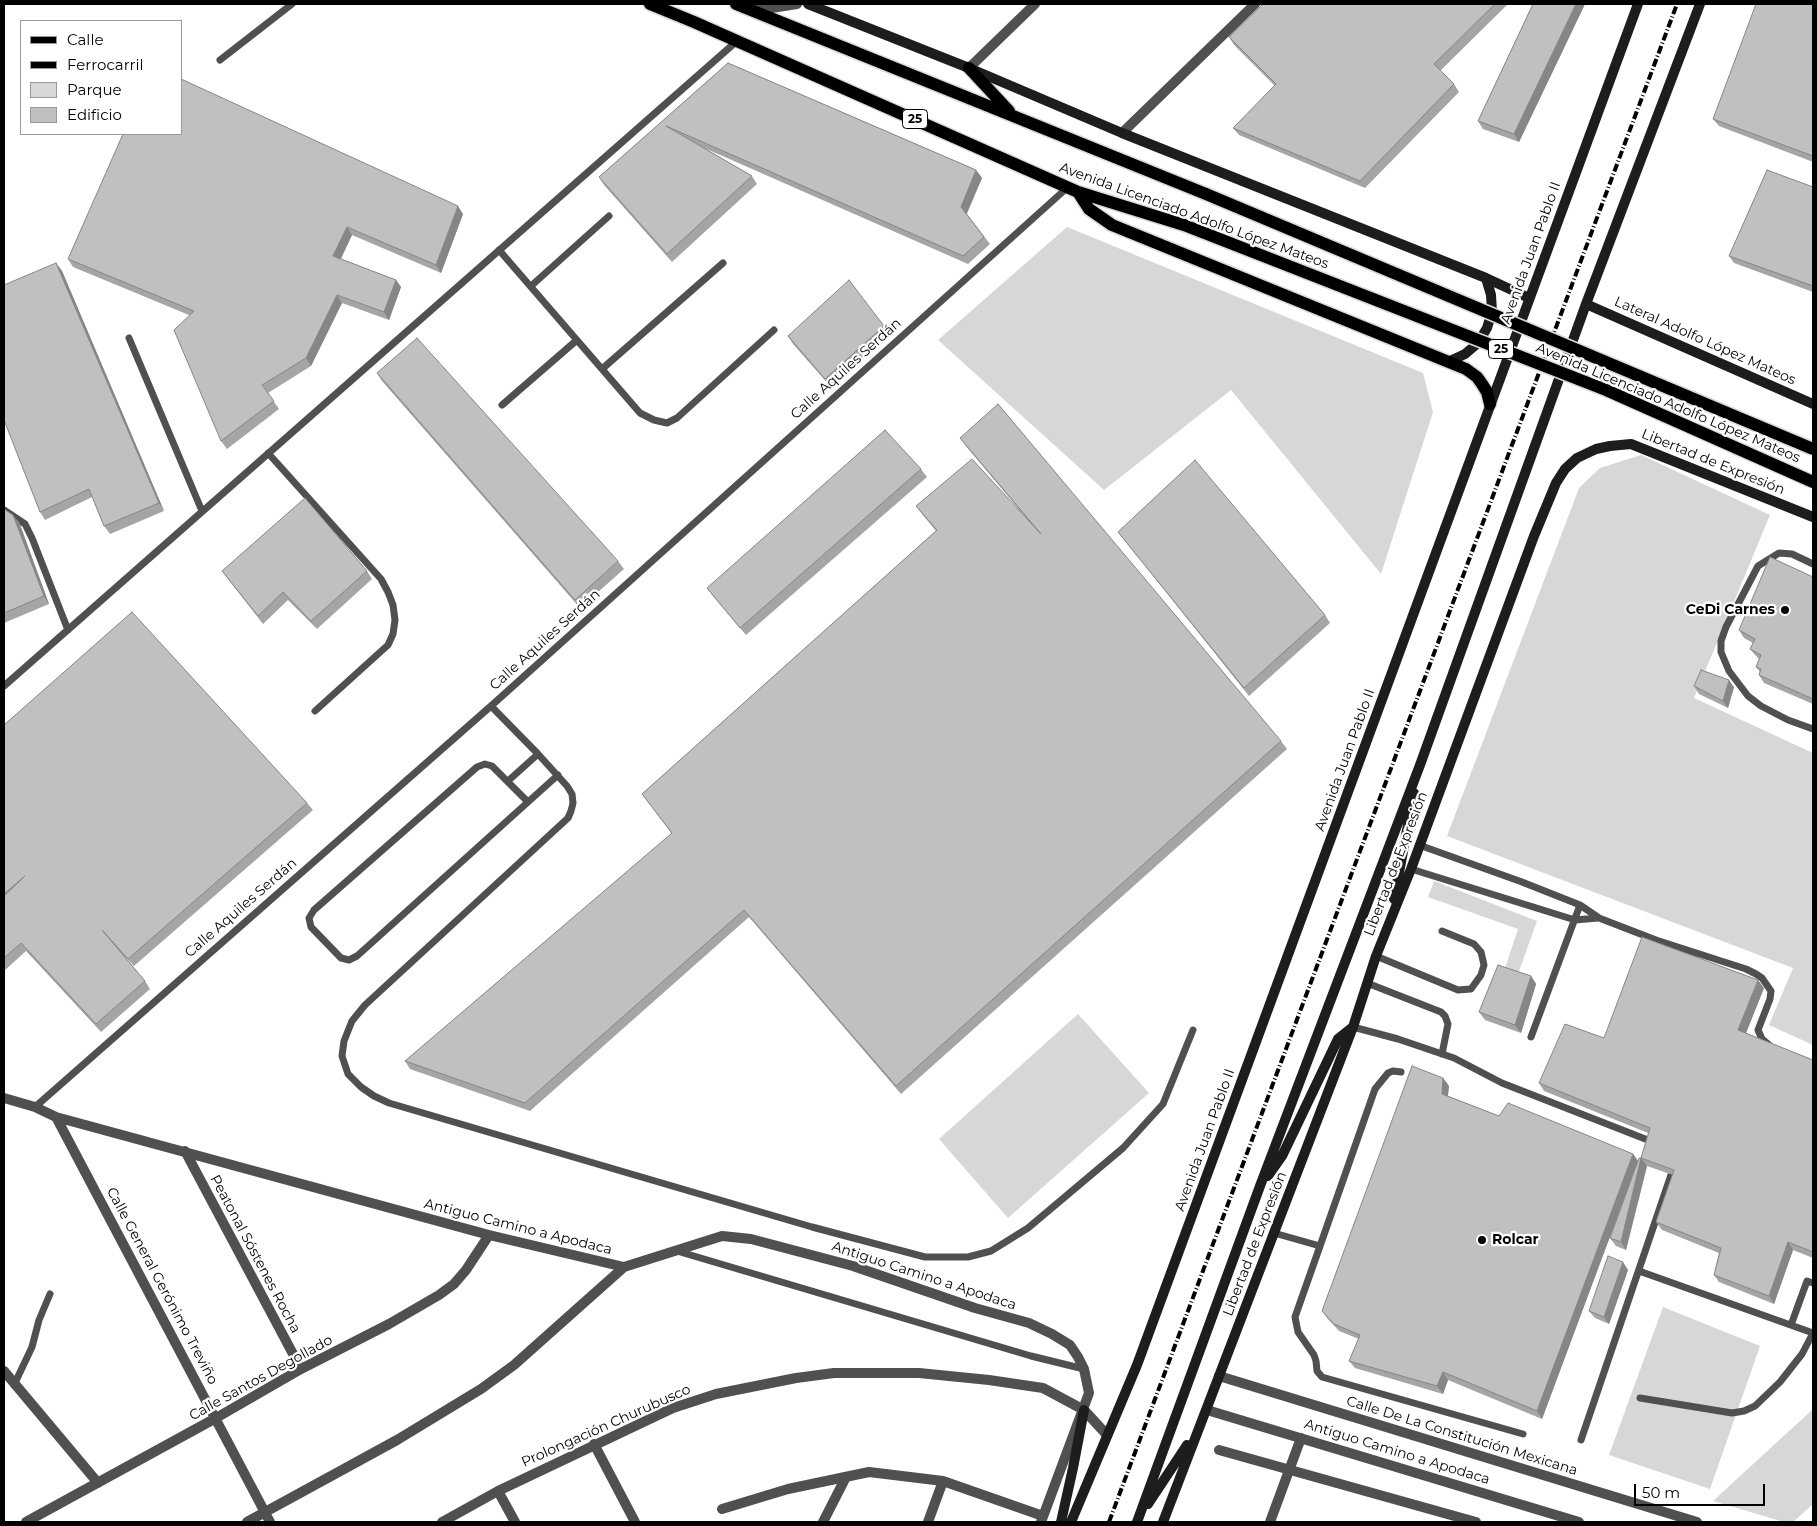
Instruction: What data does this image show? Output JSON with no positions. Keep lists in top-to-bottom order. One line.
{"streets":{"main road":["25","Avenida Licenciado Adolfo López Mateos","Avenida Juan Pablo II","Lateral Adolfo López Mateos","Libertad de Expresión"],"street":["Antiguo Camino a Apodaca","Peatonal Sóstenes Rocha","Calle General Gerónimo Treviño","Calle Santos Degollado","Prolongación Churubusco","Calle De La Constitución Mexicana"],"lane":["Calle Aquiles Serdán"]},"crossings":[["Avenida Licenciado Adolfo López Mateos","Calle Aquiles Serdán"],["Avenida Juan Pablo II","Prolongación Churubusco"],["Calle Aquiles Serdán","Antiguo Camino a Apodaca"],["Libertad de Expresión","Antiguo Camino a Apodaca"],["Libertad de Expresión","Calle De La Constitución Mexicana"],["Antiguo Camino a Apodaca","Peatonal Sóstenes Rocha"],["Antiguo Camino a Apodaca","Calle General Gerónimo Treviño"],["Antiguo Camino a Apodaca","Calle Santos Degollado"],["Antiguo Camino a Apodaca","Prolongación Churubusco"],["Peatonal Sóstenes Rocha","Calle Santos Degollado"],["Calle General Gerónimo Treviño","Calle Santos Degollado"]],"places":["CeDi Carnes","Rolcar"],"legend":["Calle","Ferrocarril","Parque","Edificio"],"scale_bar":"50 m"}
